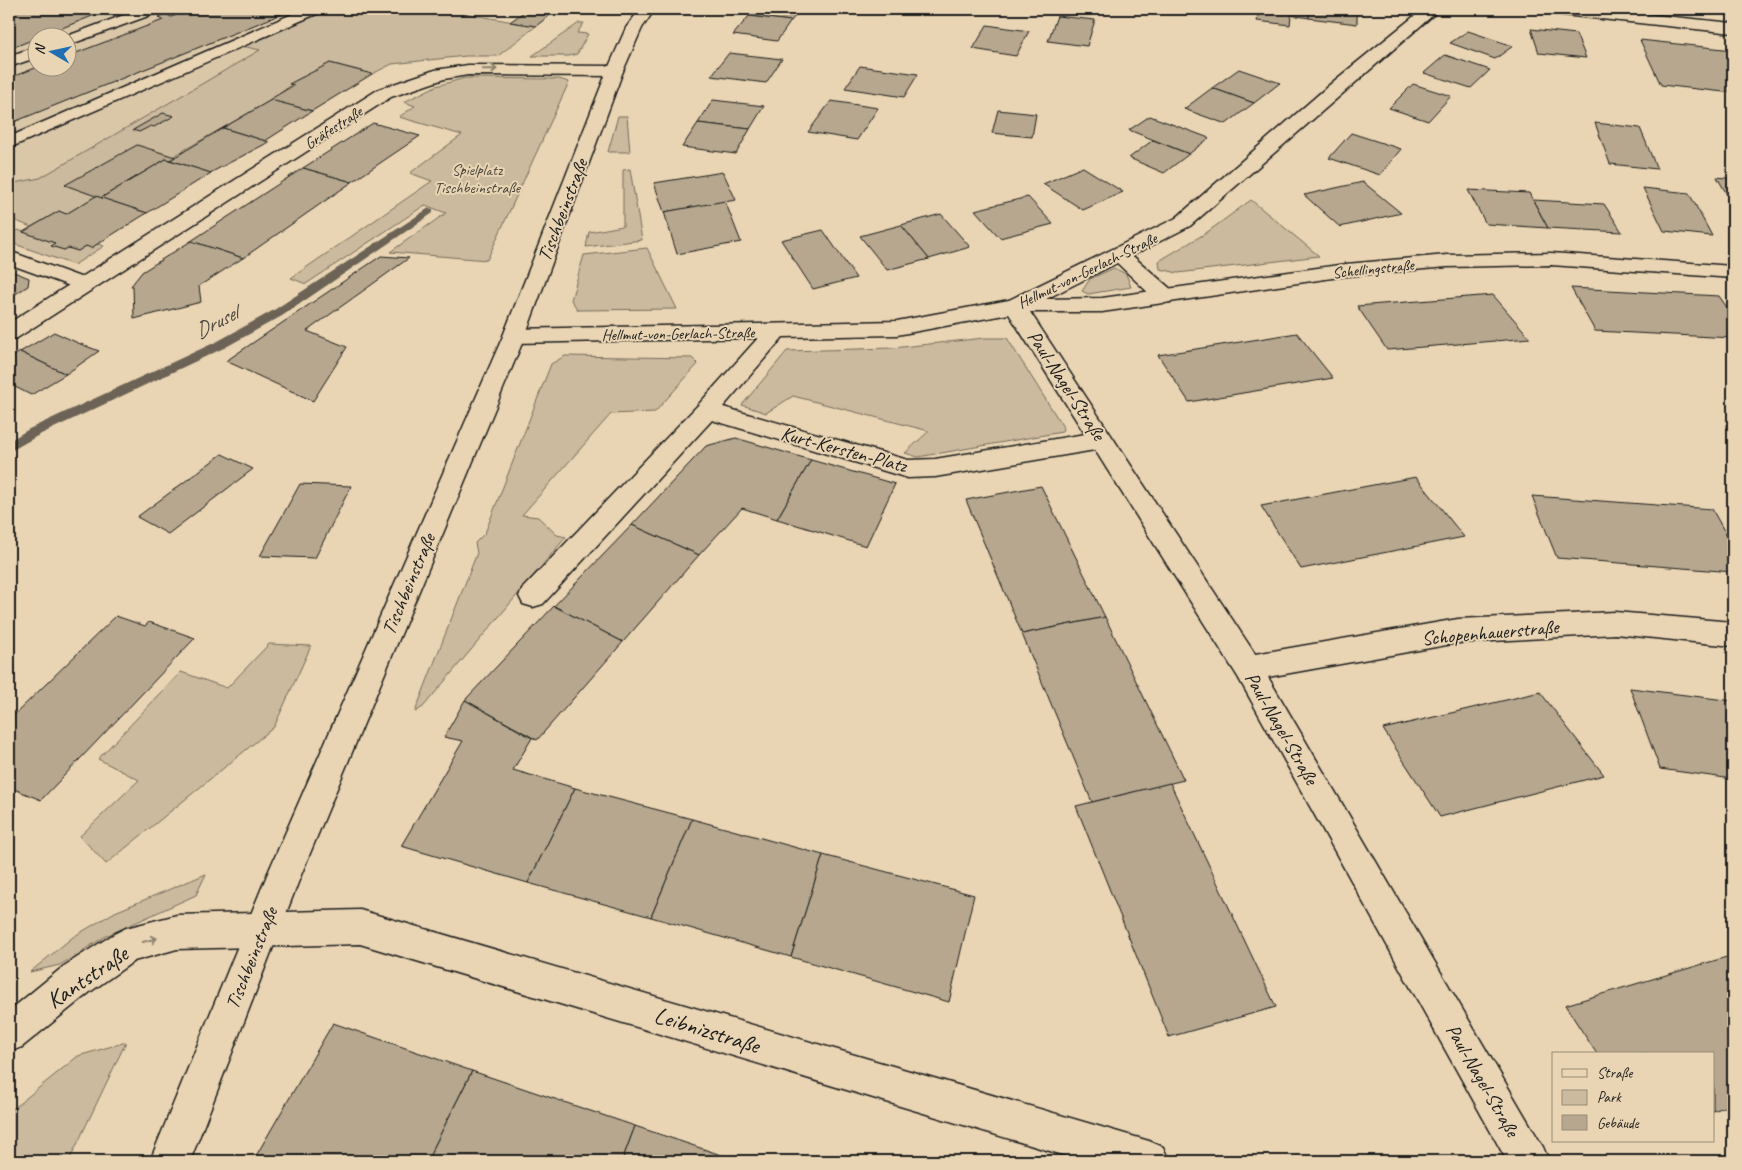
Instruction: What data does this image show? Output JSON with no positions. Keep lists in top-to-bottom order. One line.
{"streets":{"street":["Gräfestraße","Tischbeinstraße","Schellingstraße","Hellmut-von-Gerlach-Straße","Paul-Nagel-Straße","Kurt-Kersten-Platz","Schopenhauerstraße","Kantstraße","Leibnizstraße"]},"crossings":[["Gräfestraße","Tischbeinstraße"],["Tischbeinstraße","Hellmut-von-Gerlach-Straße"],["Tischbeinstraße","Kantstraße"],["Tischbeinstraße","Leibnizstraße"],["Schellingstraße","Hellmut-von-Gerlach-Straße"],["Schellingstraße","Paul-Nagel-Straße"],["Hellmut-von-Gerlach-Straße","Paul-Nagel-Straße"],["Paul-Nagel-Straße","Kurt-Kersten-Platz"],["Paul-Nagel-Straße","Schopenhauerstraße"],["Kantstraße","Leibnizstraße"]],"one_way":["Kantstraße"],"water":["Drusel"],"parks":["Spielplatz Tischbeinstraße"],"legend":["Straße","Park","Gebäude"],"north":"left"}
